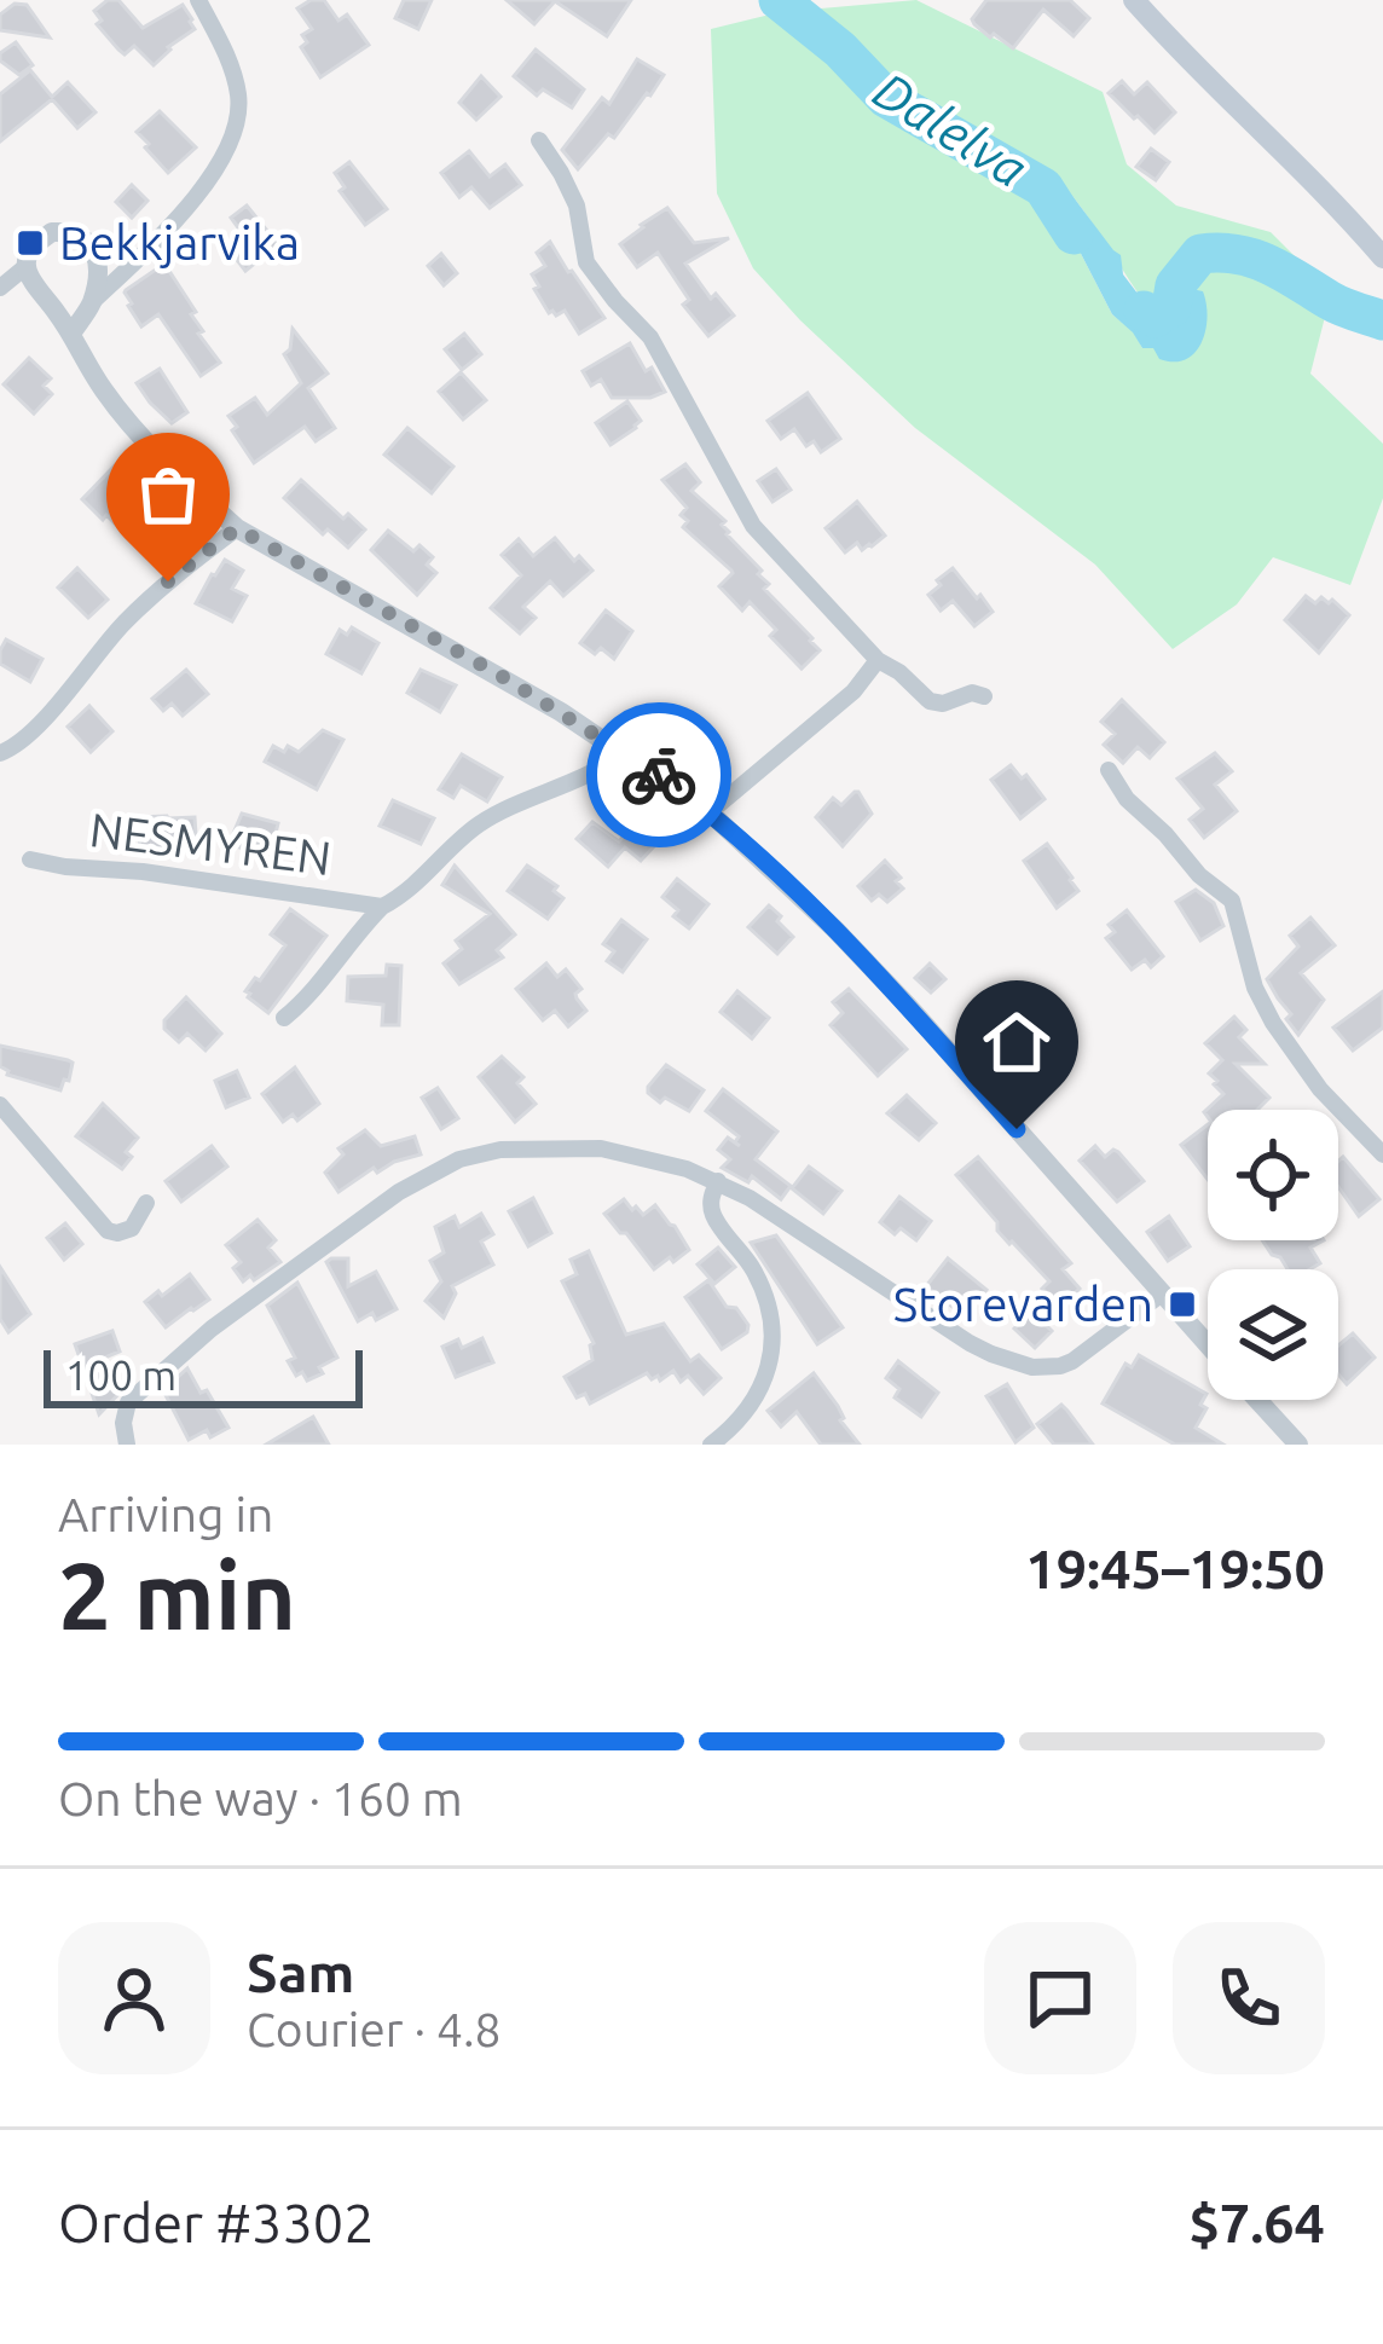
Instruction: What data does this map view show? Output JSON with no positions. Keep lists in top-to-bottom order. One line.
{"streets":{"street":["NESMYREN"]},"water":["Dalelva"],"places":{"transit":["Bekkjarvika","Storevarden"]},"scale_bar":"100 m","page":{"scale":"100 m","heading":["2 min","Arriving in","19:45–19:50"],"panel":["Sam","Courier · 4.8","Order #3302","$7.64"],"bar":"On the way · 160 m"}}
